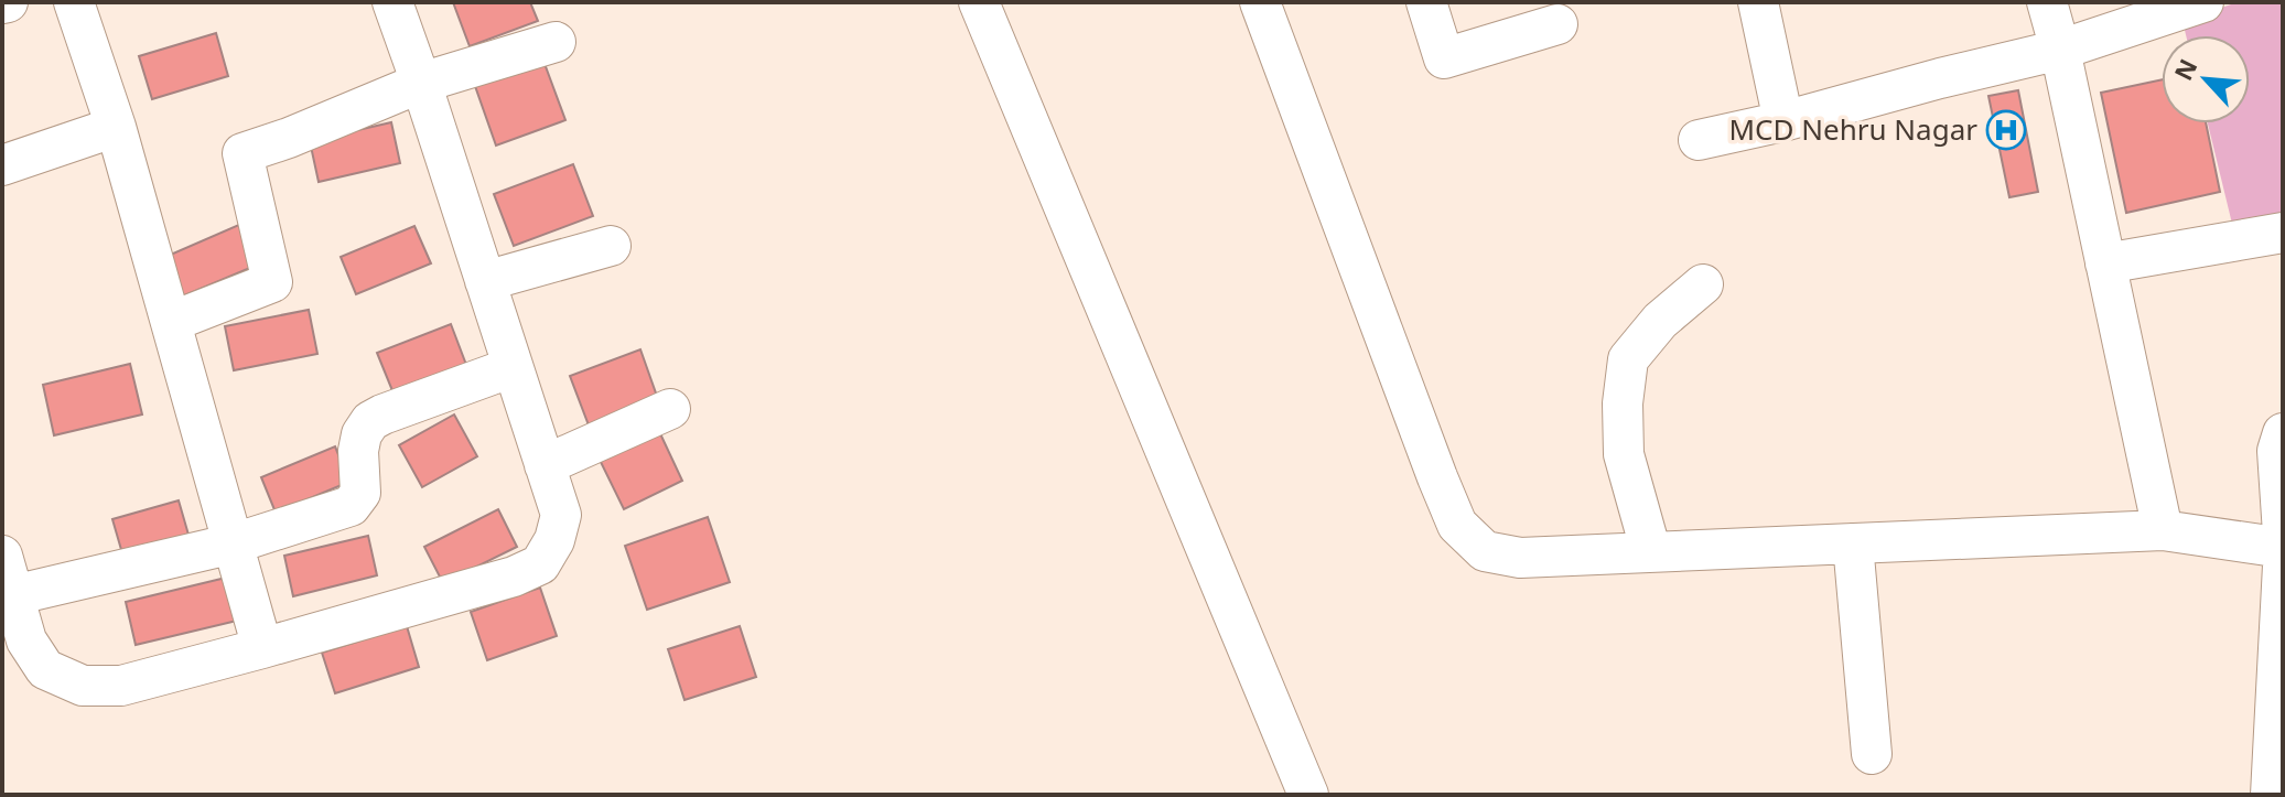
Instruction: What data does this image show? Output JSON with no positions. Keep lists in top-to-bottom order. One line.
{"places":{"hospital":["MCD Nehru Nagar"]},"north":"top left"}
